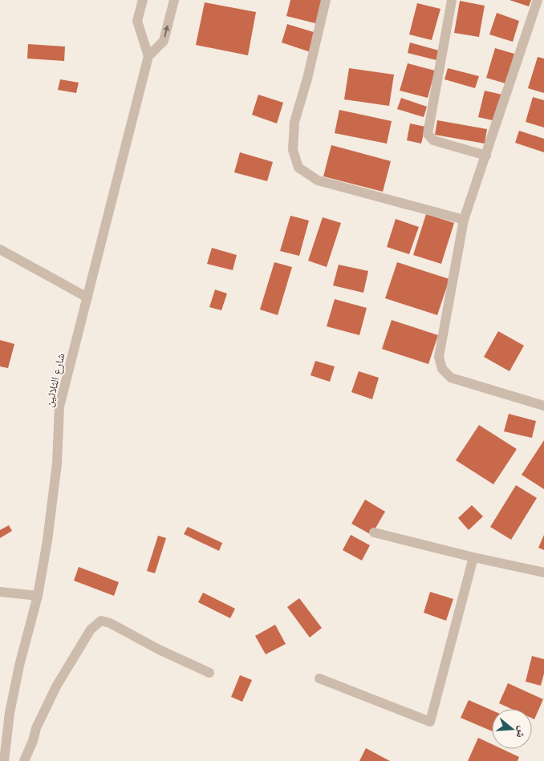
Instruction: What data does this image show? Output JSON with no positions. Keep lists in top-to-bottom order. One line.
{"streets":{"street":["شارع الثلاثين"]},"north":"right"}
